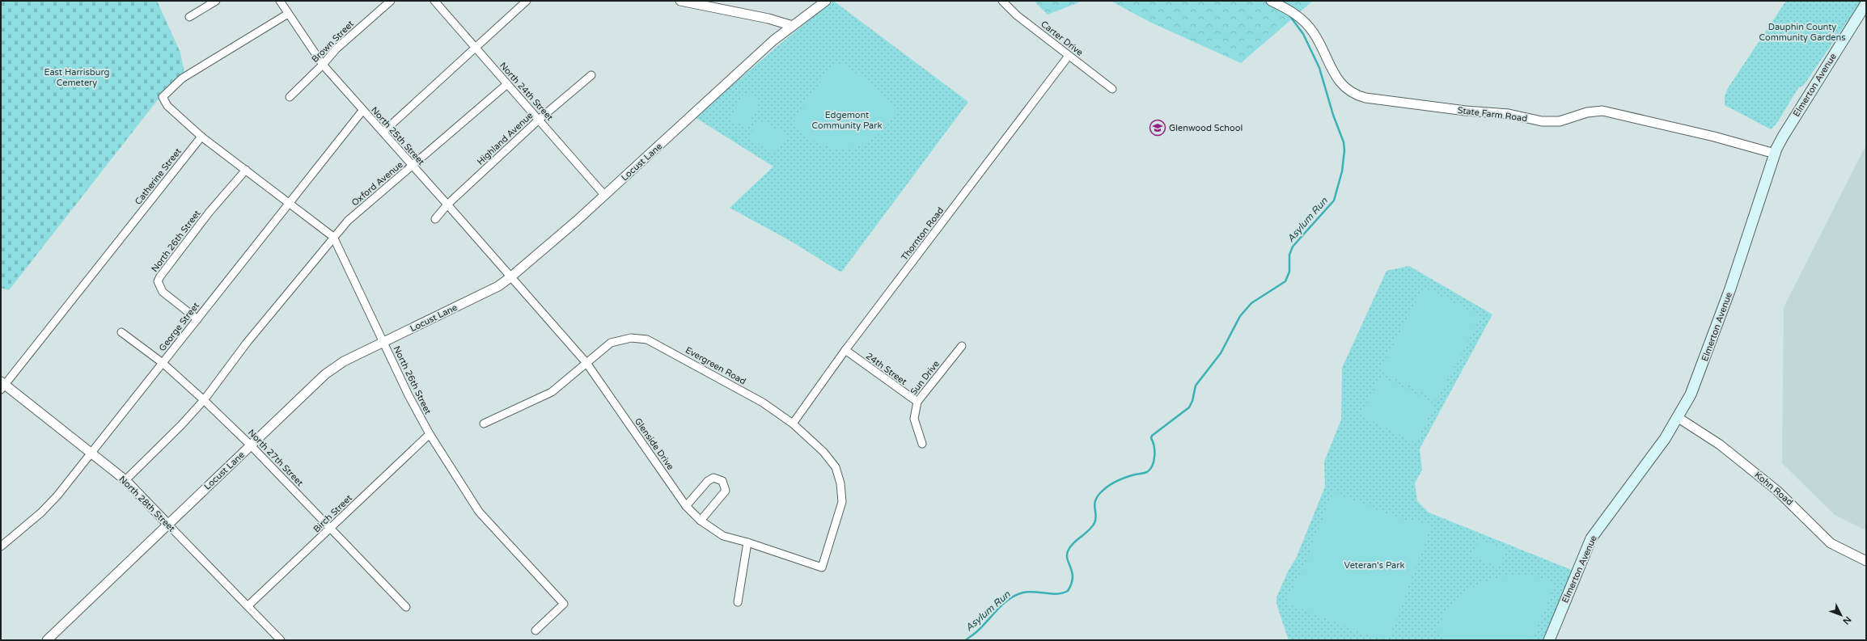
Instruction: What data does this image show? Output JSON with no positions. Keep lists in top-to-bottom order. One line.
{"streets":{"main road":["Elmerton Avenue"],"street":["Carter Drive","Brown Street","North 24th Street","State Farm Road","North 25th Street","Highland Avenue","Locust Lane","Catherine Street","Oxford Avenue","Thornton Road","North 26th Street","George Street","Evergreen Road","24th Street","Sun Drive","Glenside Drive","North 27th Street","Kohn Road","North 28th Street","Birch Street"]},"crossings":[["Carter Drive","Thornton Road"],["Brown Street","North 25th Street"],["Elmerton Avenue","State Farm Road"],["Elmerton Avenue","Kohn Road"],["North 24th Street","Highland Avenue"],["North 24th Street","Locust Lane"],["North 24th Street","Oxford Avenue"],["North 25th Street","Highland Avenue"],["North 25th Street","Locust Lane"],["North 25th Street","Oxford Avenue"],["North 25th Street","George Street"],["North 25th Street","Glenside Drive"],["Locust Lane","North 26th Street"],["Locust Lane","Glenside Drive"],["Locust Lane","North 27th Street"],["Locust Lane","North 28th Street"],["Catherine Street","North 26th Street"],["Catherine Street","North 28th Street"],["Oxford Avenue","North 26th Street"],["Thornton Road","Evergreen Road"],["Thornton Road","24th Street"],["North 26th Street","George Street"],["North 26th Street","Birch Street"],["George Street","North 27th Street"],["George Street","North 28th Street"],["Evergreen Road","Glenside Drive"],["24th Street","Sun Drive"],["North 27th Street","Birch Street"],["North 28th Street","Birch Street"]],"water":["Asylum Run"],"parks":["Dauphin County Community Gardens","East Harrisburg Cemetery","Edgemont Community Park","Veteran's Park"],"places":{"school or university":["Glenwood School"]},"north":"bottom right"}
